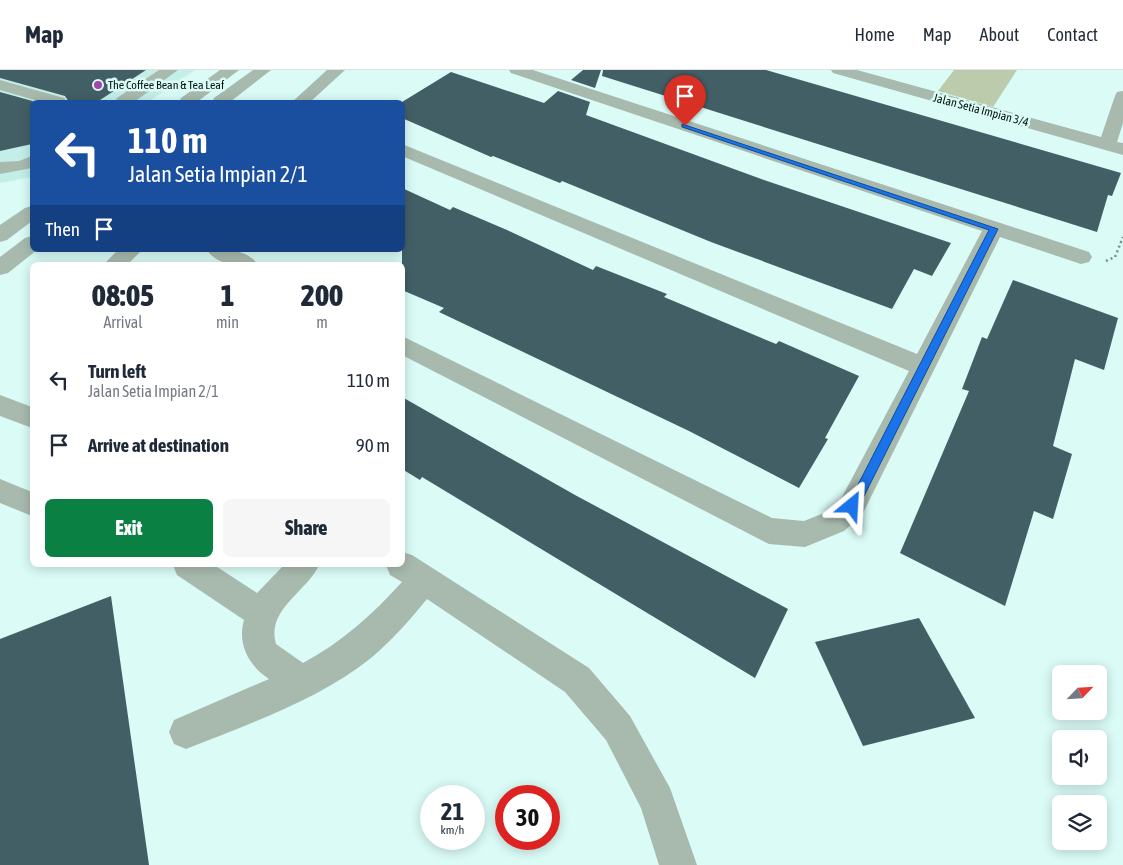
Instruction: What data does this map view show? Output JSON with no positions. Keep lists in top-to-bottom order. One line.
{"streets":{"street":["Jalan Setia Impian 3/4"]},"places":["The Coffee Bean & Tea Leaf"],"north":"top right","page":{"header":"Map","nav":["Home","Map","About","Contact"],"turn":["110 m","Jalan Setia Impian 2/1"],"then":"Then","eta":["08:05","Arrival","1","min","200","m"],"list":[{"name":"Turn left","note":"Jalan Setia Impian 2/1","value":"110 m"},{"name":"Arrive at destination","value":"90 m"}],"buttons":["Exit","Share"],"speed":"21 km/h","limit":"30"}}
